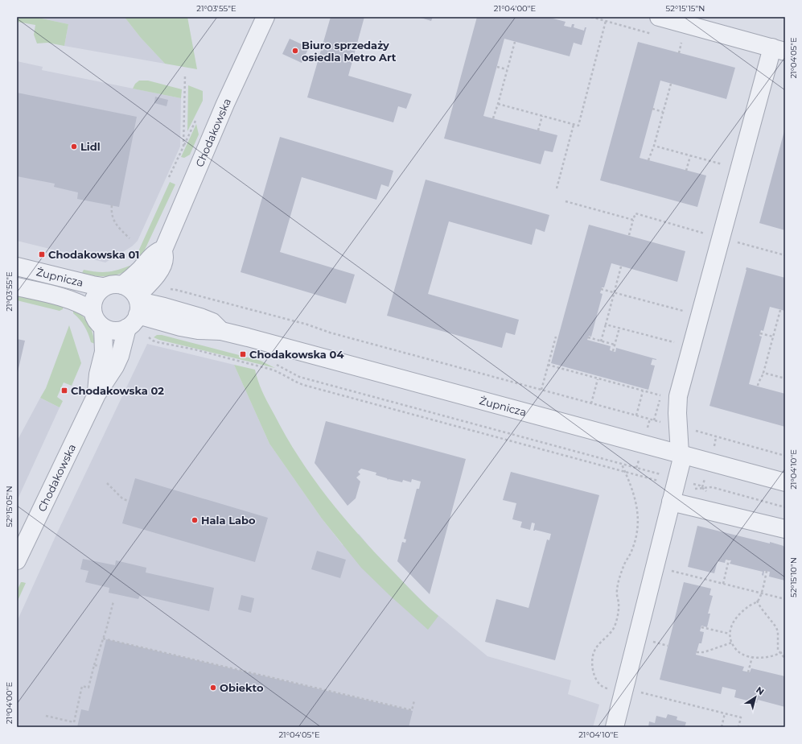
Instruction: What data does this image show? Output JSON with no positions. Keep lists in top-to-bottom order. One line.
{"streets":{"street":["Chodakowska","Żupnicza"]},"crossings":[["Chodakowska","Żupnicza"]],"places":{"other":["Biuro sprzedaży osiedla Metro Art","Lidl","Hala Labo","Obiekto"],"transit":["Chodakowska 01","Chodakowska 04","Chodakowska 02"]},"north":"top right","coordinates":["21°03'55\"E","21°04'00\"E","52°15'15\"N","21°04'05\"E","21°04'10\"E","52°15'05\"N","52°15'10\"N"]}
